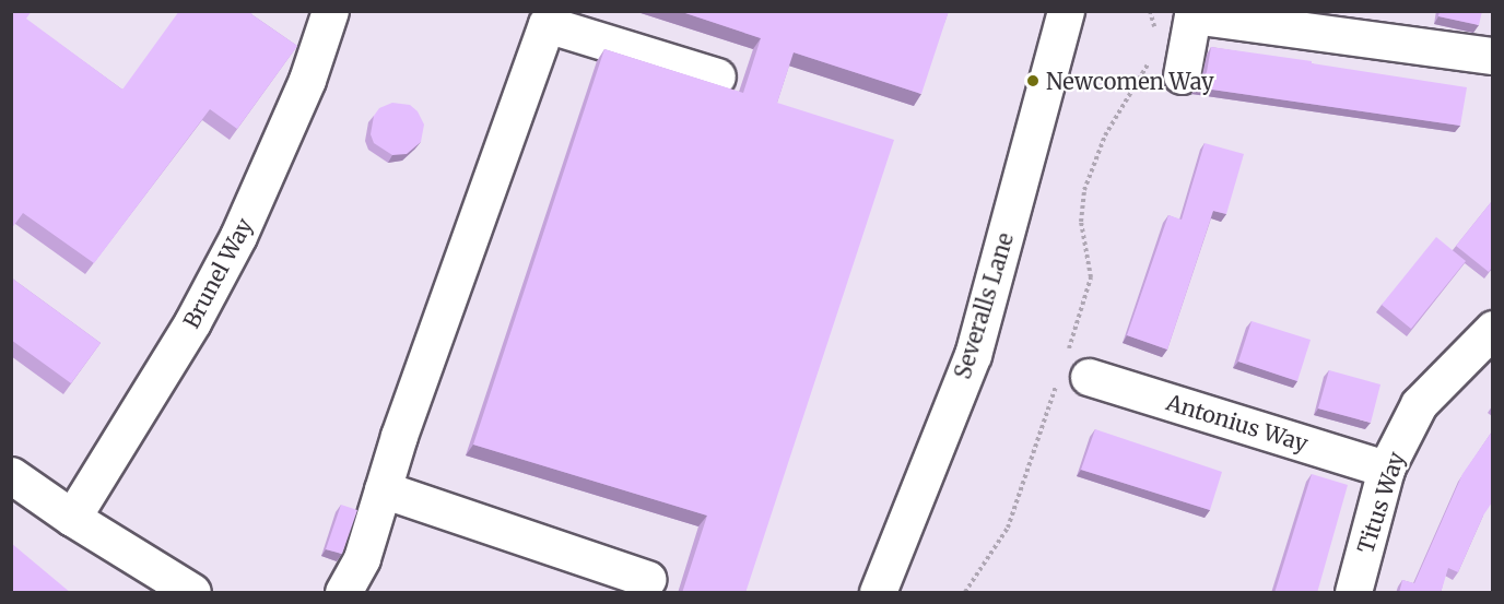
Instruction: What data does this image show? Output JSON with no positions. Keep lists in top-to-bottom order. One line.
{"streets":{"street":["Brunel Way","Severalls Lane","Antonius Way","Titus Way"]},"crossings":[["Antonius Way","Titus Way"]],"places":["Newcomen Way"]}
